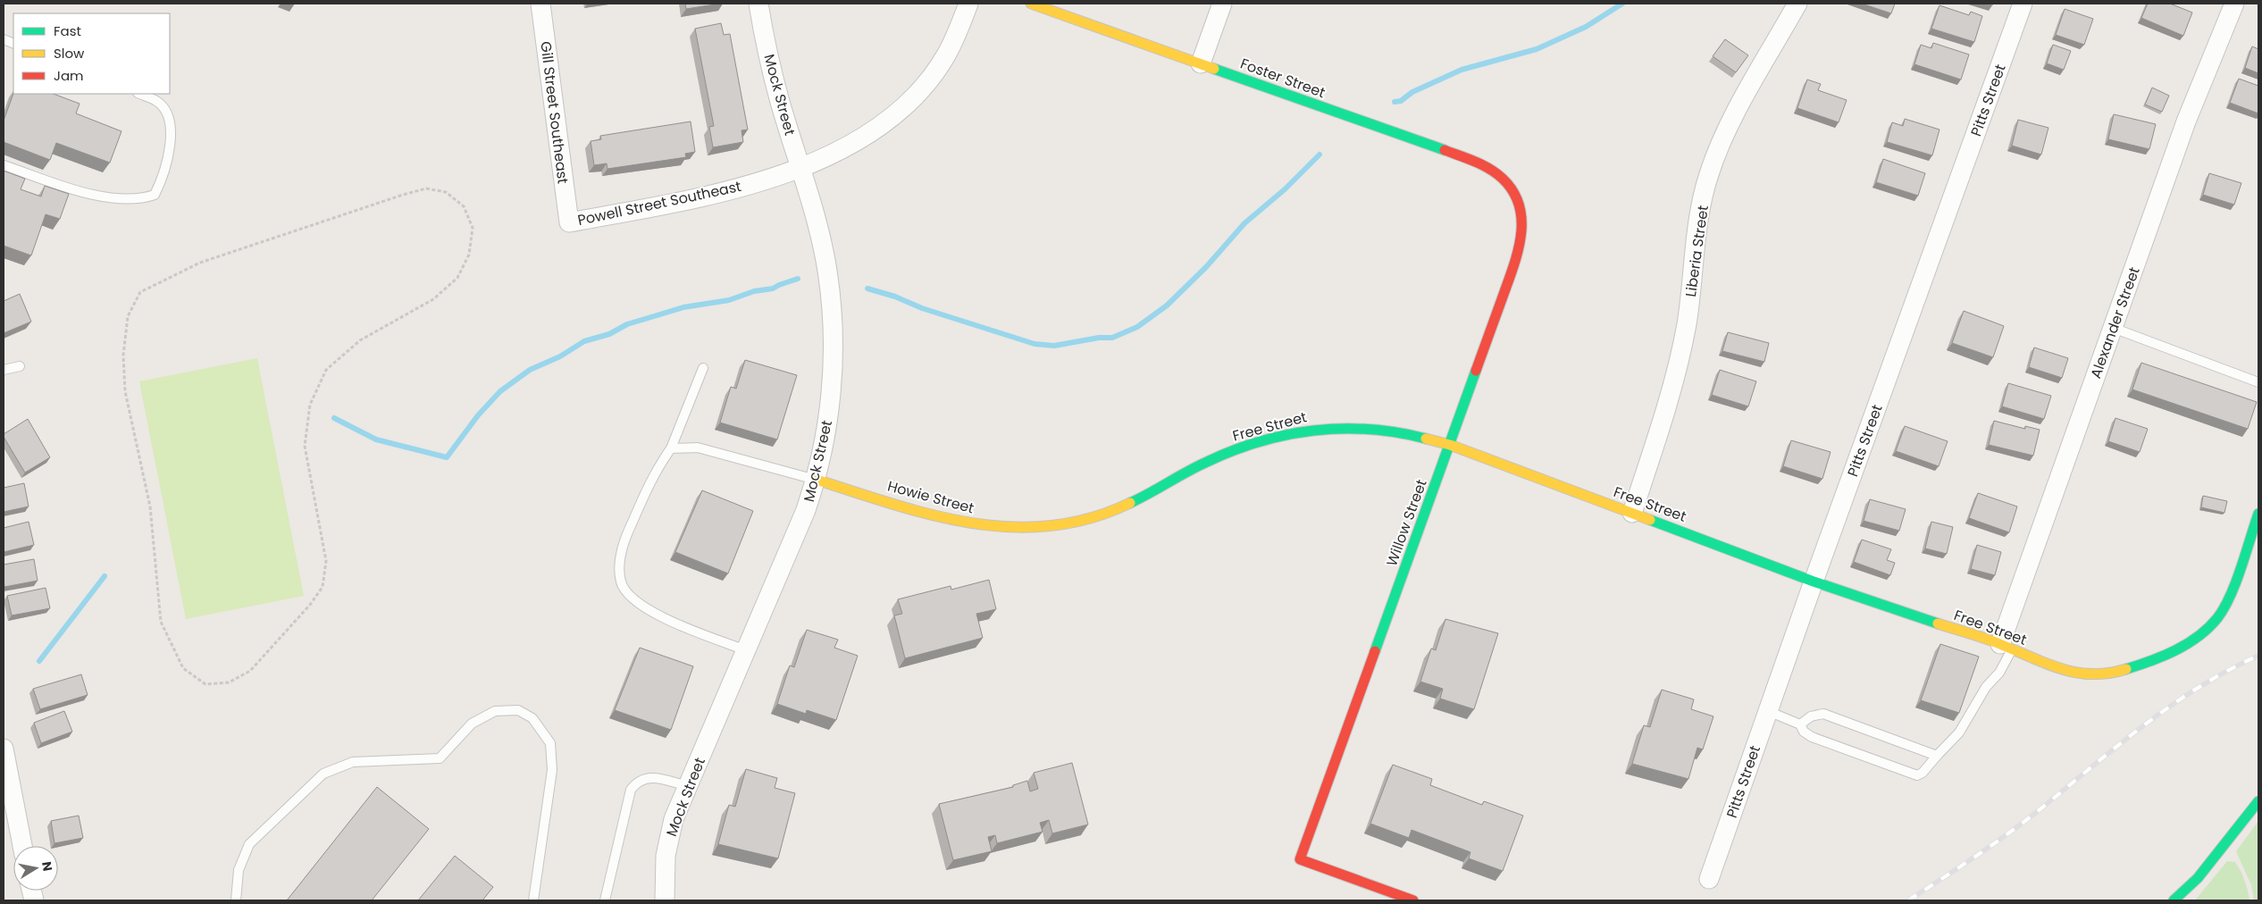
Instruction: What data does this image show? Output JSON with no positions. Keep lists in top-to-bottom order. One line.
{"streets":{"main road":["Foster Street","Free Street","Howie Street","Willow Street"],"street":["Mock Street","Pitts Street","Gill Street Southeast","Powell Street Southeast","Liberia Street","Alexander Street"]},"crossings":[["Foster Street","Willow Street"],["Mock Street","Powell Street Southeast"],["Mock Street","Howie Street"],["Pitts Street","Free Street"],["Gill Street Southeast","Powell Street Southeast"],["Liberia Street","Free Street"],["Alexander Street","Free Street"],["Free Street","Howie Street"],["Free Street","Willow Street"]],"legend":["Fast","Slow","Jam"],"north":"right"}
